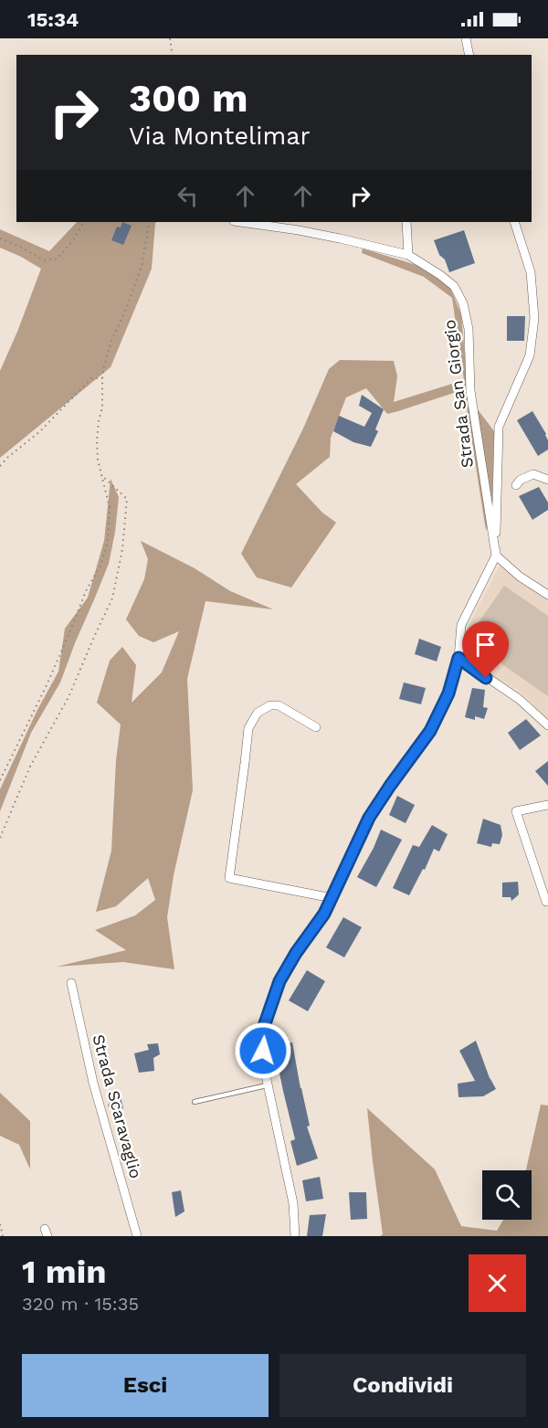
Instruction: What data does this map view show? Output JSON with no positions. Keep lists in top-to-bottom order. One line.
{"streets":{"street":["Strada San Giorgio","Strada Scaravaglio"]},"page":{"status":"15:34","turn":["300 m","Via Montelimar"],"heading":["1 min","320 m · 15:35"],"buttons":["Esci","Condividi"]}}
